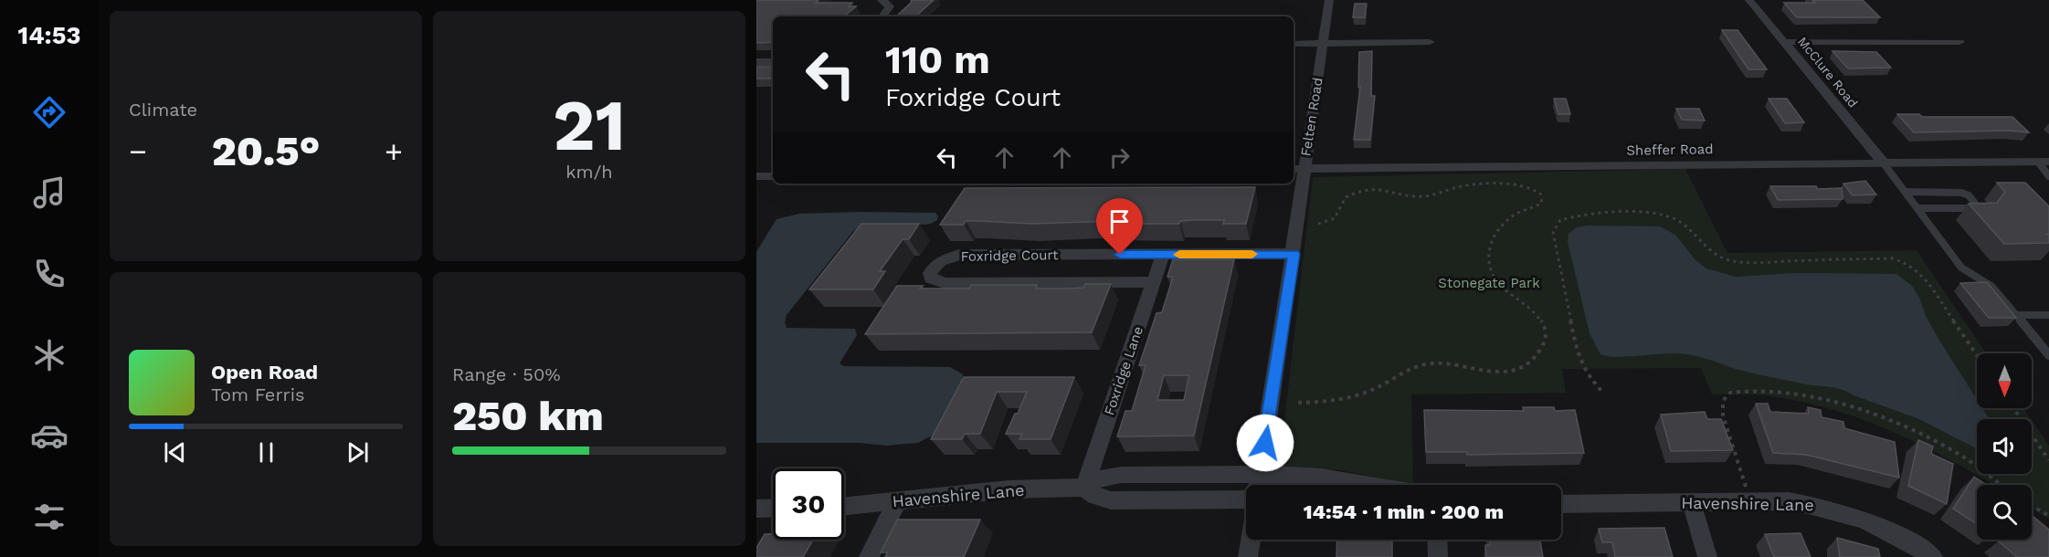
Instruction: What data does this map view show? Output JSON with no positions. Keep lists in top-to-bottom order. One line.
{"streets":{"street":["McClure Road","Felten Road","Sheffer Road","Foxridge Court","Foxridge Lane","Havenshire Lane"]},"crossings":[["McClure Road","Sheffer Road"],["Felten Road","Sheffer Road"],["Felten Road","Foxridge Court"],["Felten Road","Havenshire Lane"],["Foxridge Court","Foxridge Lane"],["Foxridge Lane","Havenshire Lane"]],"parks":["Stonegate Park"],"north":"bottom","page":{"tabs":"14:53","tile":["Climate",["21","km/h"],["Range · 50%","250 km"]],"turn":["110 m","Foxridge Court"],"heat":["−","20.5°","+"],"song":["Open Road","Tom Ferris"],"limit":"30","trip":"14:54 · 1 min · 200 m"}}
